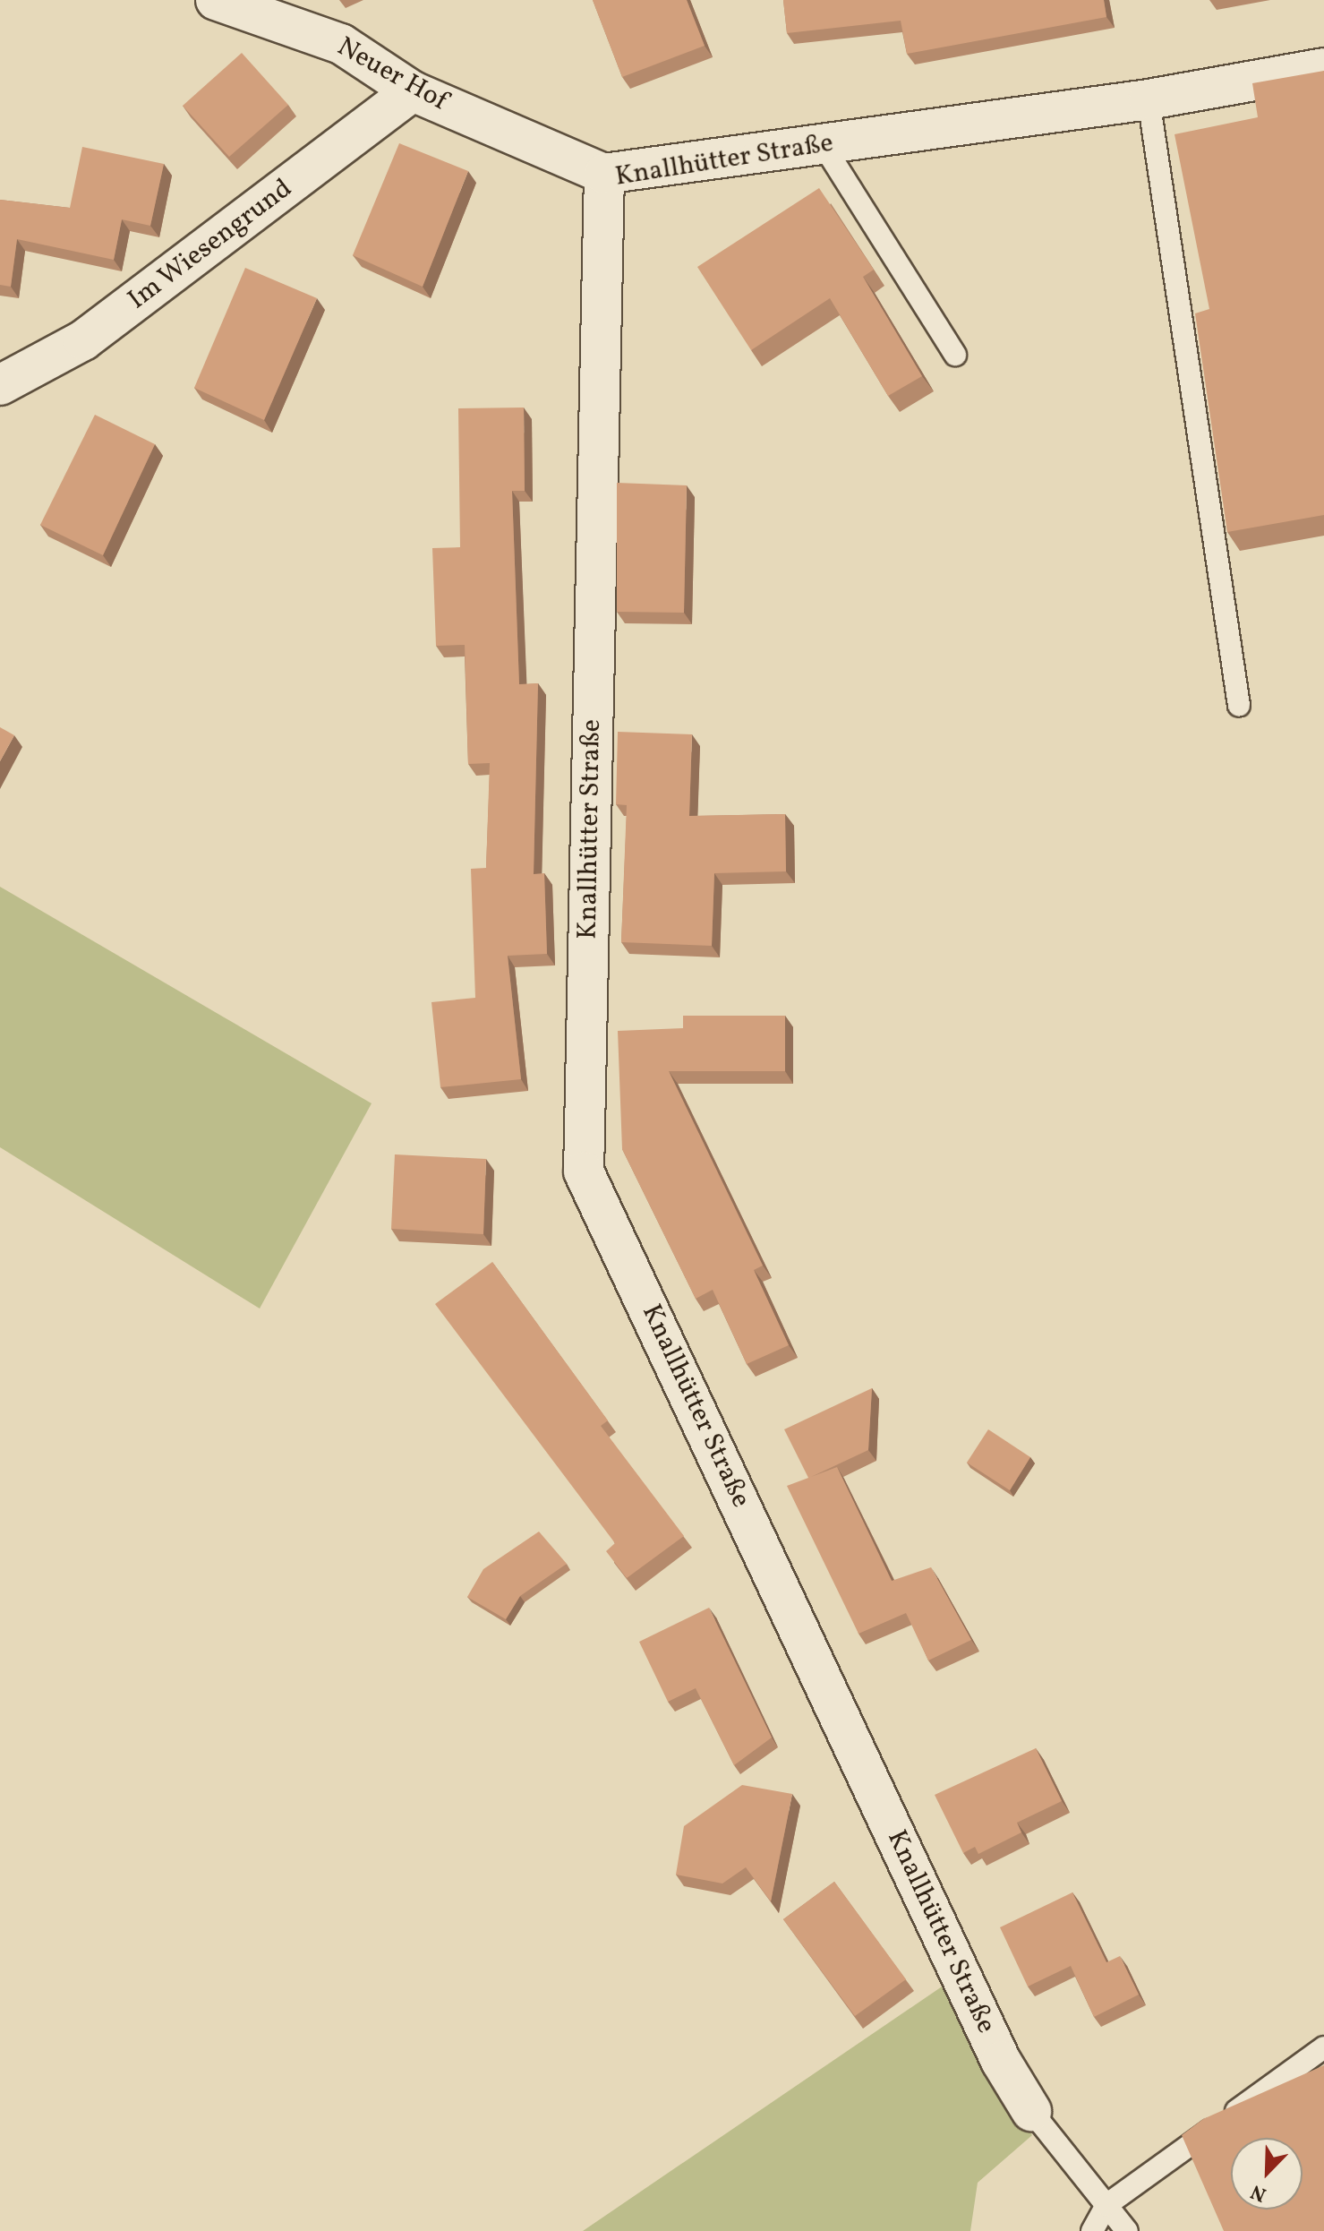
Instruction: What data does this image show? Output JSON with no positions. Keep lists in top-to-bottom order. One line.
{"streets":{"street":["Neuer Hof","Knallhütter Straße","Im Wiesengrund"]},"crossings":[["Neuer Hof","Knallhütter Straße"],["Neuer Hof","Im Wiesengrund"]],"north":"bottom left"}
